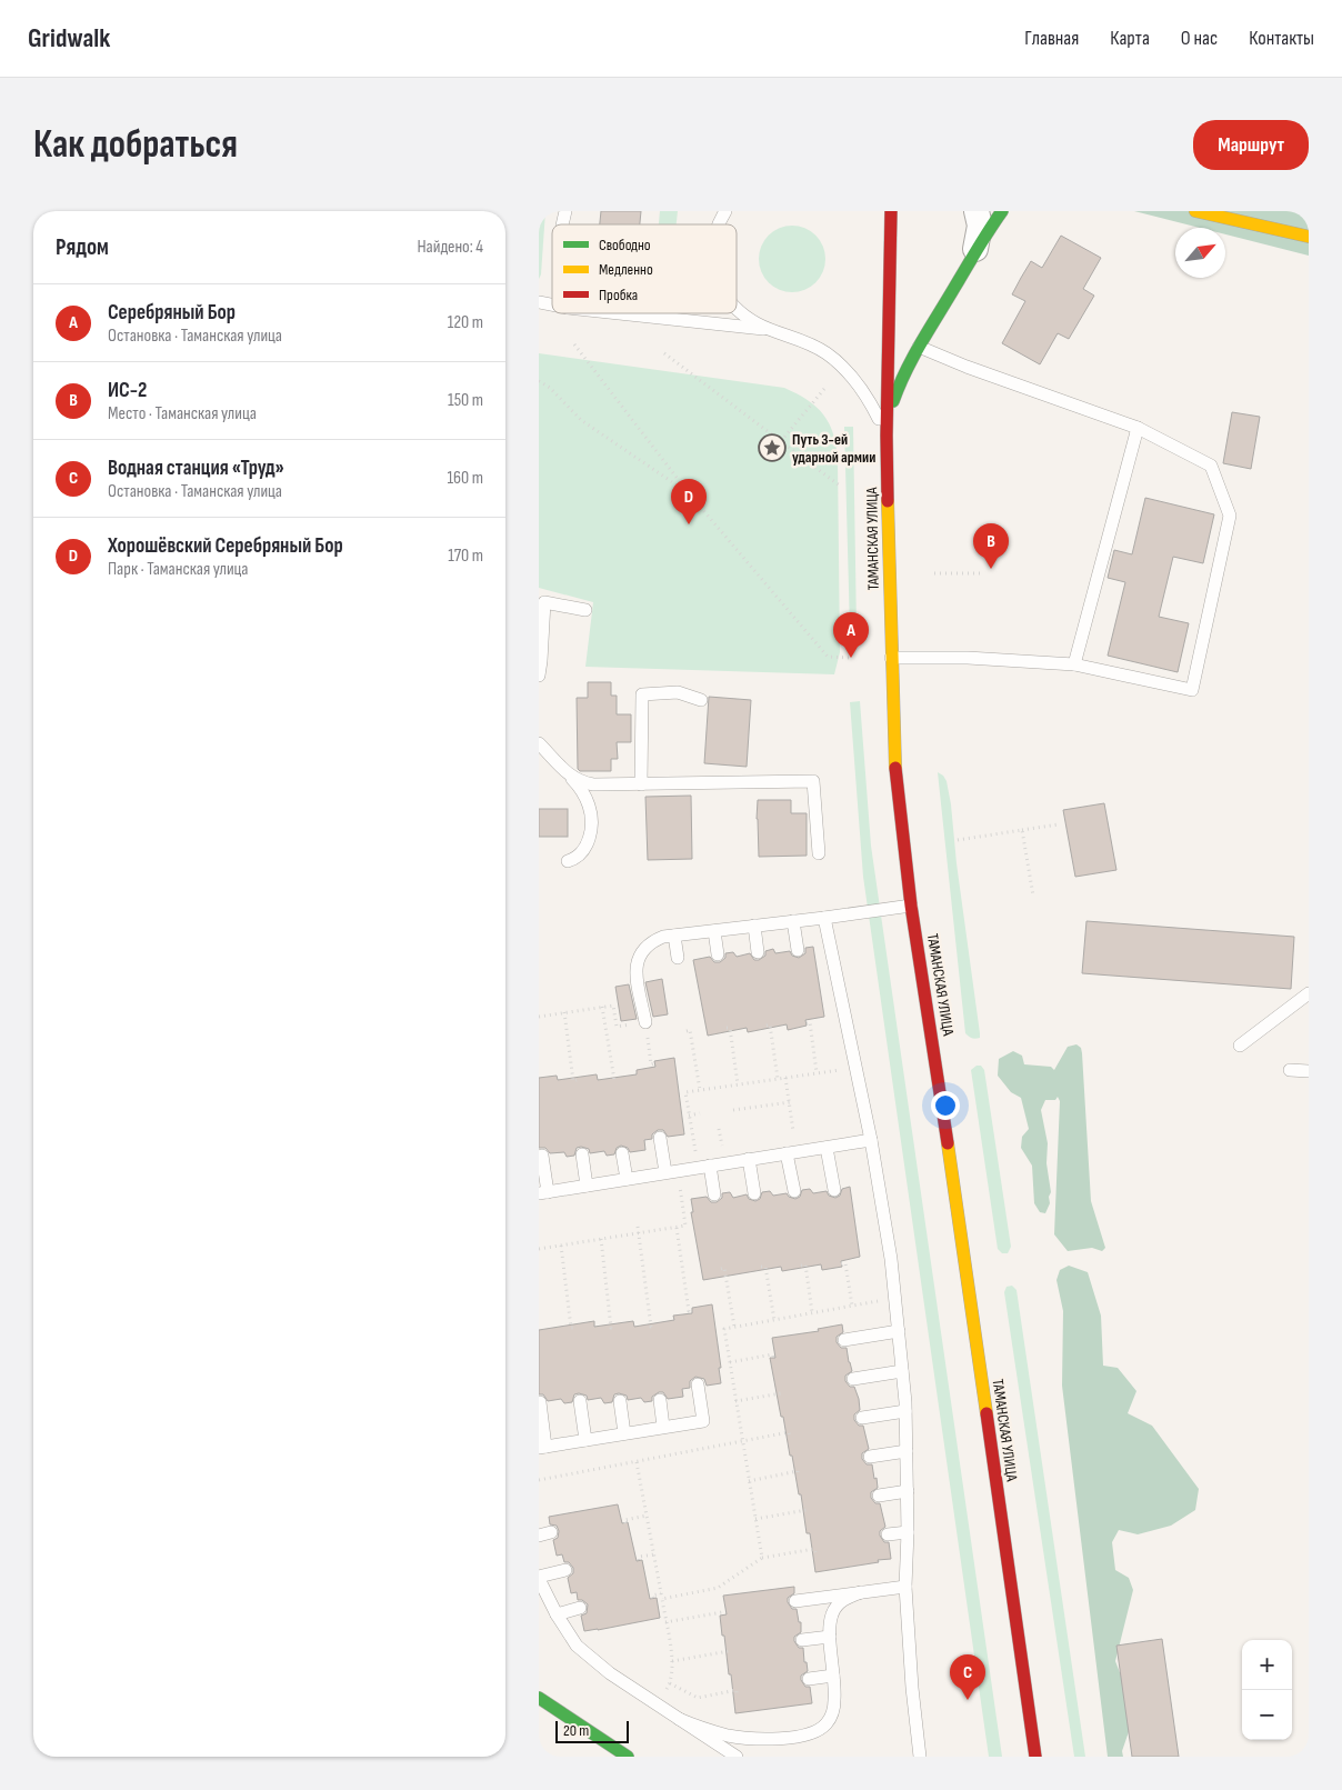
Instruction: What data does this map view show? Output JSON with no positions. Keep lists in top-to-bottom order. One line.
{"streets":{"street":["ТАМАНСКАЯ УЛИЦА"]},"places":{"place":["Путь 3-ей ударной армии"]},"legend":["Свободно","Медленно","Пробка"],"scale_bar":"20 m","north":"top right","page":{"header":"Gridwalk","nav":["Главная","Карта","О нас","Контакты"],"buttons":"Маршрут","title":"Как добраться","heading":["Рядом","Найдено: 4"],"list":[{"mark":"A","name":"Серебряный Бор","note":"Остановка · Таманская улица","value":"120 m"},{"mark":"B","name":"ИС-2","note":"Место · Таманская улица","value":"150 m"},{"mark":"C","name":"Водная станция «Труд»","note":"Остановка · Таманская улица","value":"160 m"},{"mark":"D","name":"Хорошёвский Серебряный Бор","note":"Парк · Таманская улица","value":"170 m"}],"pins":["D","B","A","C"],"map_buttons":["+","−"],"scale":"20 m"}}
